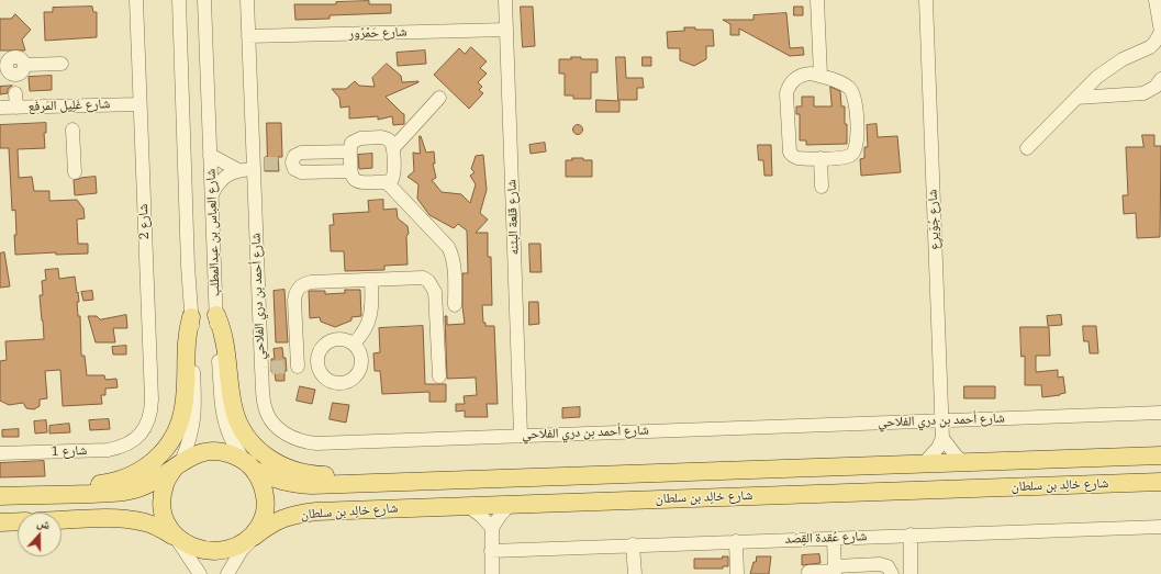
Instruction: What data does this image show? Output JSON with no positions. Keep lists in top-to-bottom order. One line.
{"streets":{"main road":["شارع خالِد بن سلطان"],"street":["شارع حَمْرُور","شارع غَلِيل المَرفَع","شارع قلعة البثنه","شارع جُوَيرِع","شارع 2","شارع العباس بن عبدالمطلب","شارع أحمد بن دري الفلاحي","شارع 1","شارع عُقدة القِصَد"]},"crossings":[["شارع حَمْرُور","شارع قلعة البثنه"],["شارع حَمْرُور","شارع أحمد بن دري الفلاحي"],["شارع غَلِيل المَرفَع","شارع 2"],["شارع قلعة البثنه","شارع أحمد بن دري الفلاحي"],["شارع جُوَيرِع","شارع أحمد بن دري الفلاحي"],["شارع 2","شارع 1"],["شارع العباس بن عبدالمطلب","شارع خالِد بن سلطان"]],"north":"top"}
